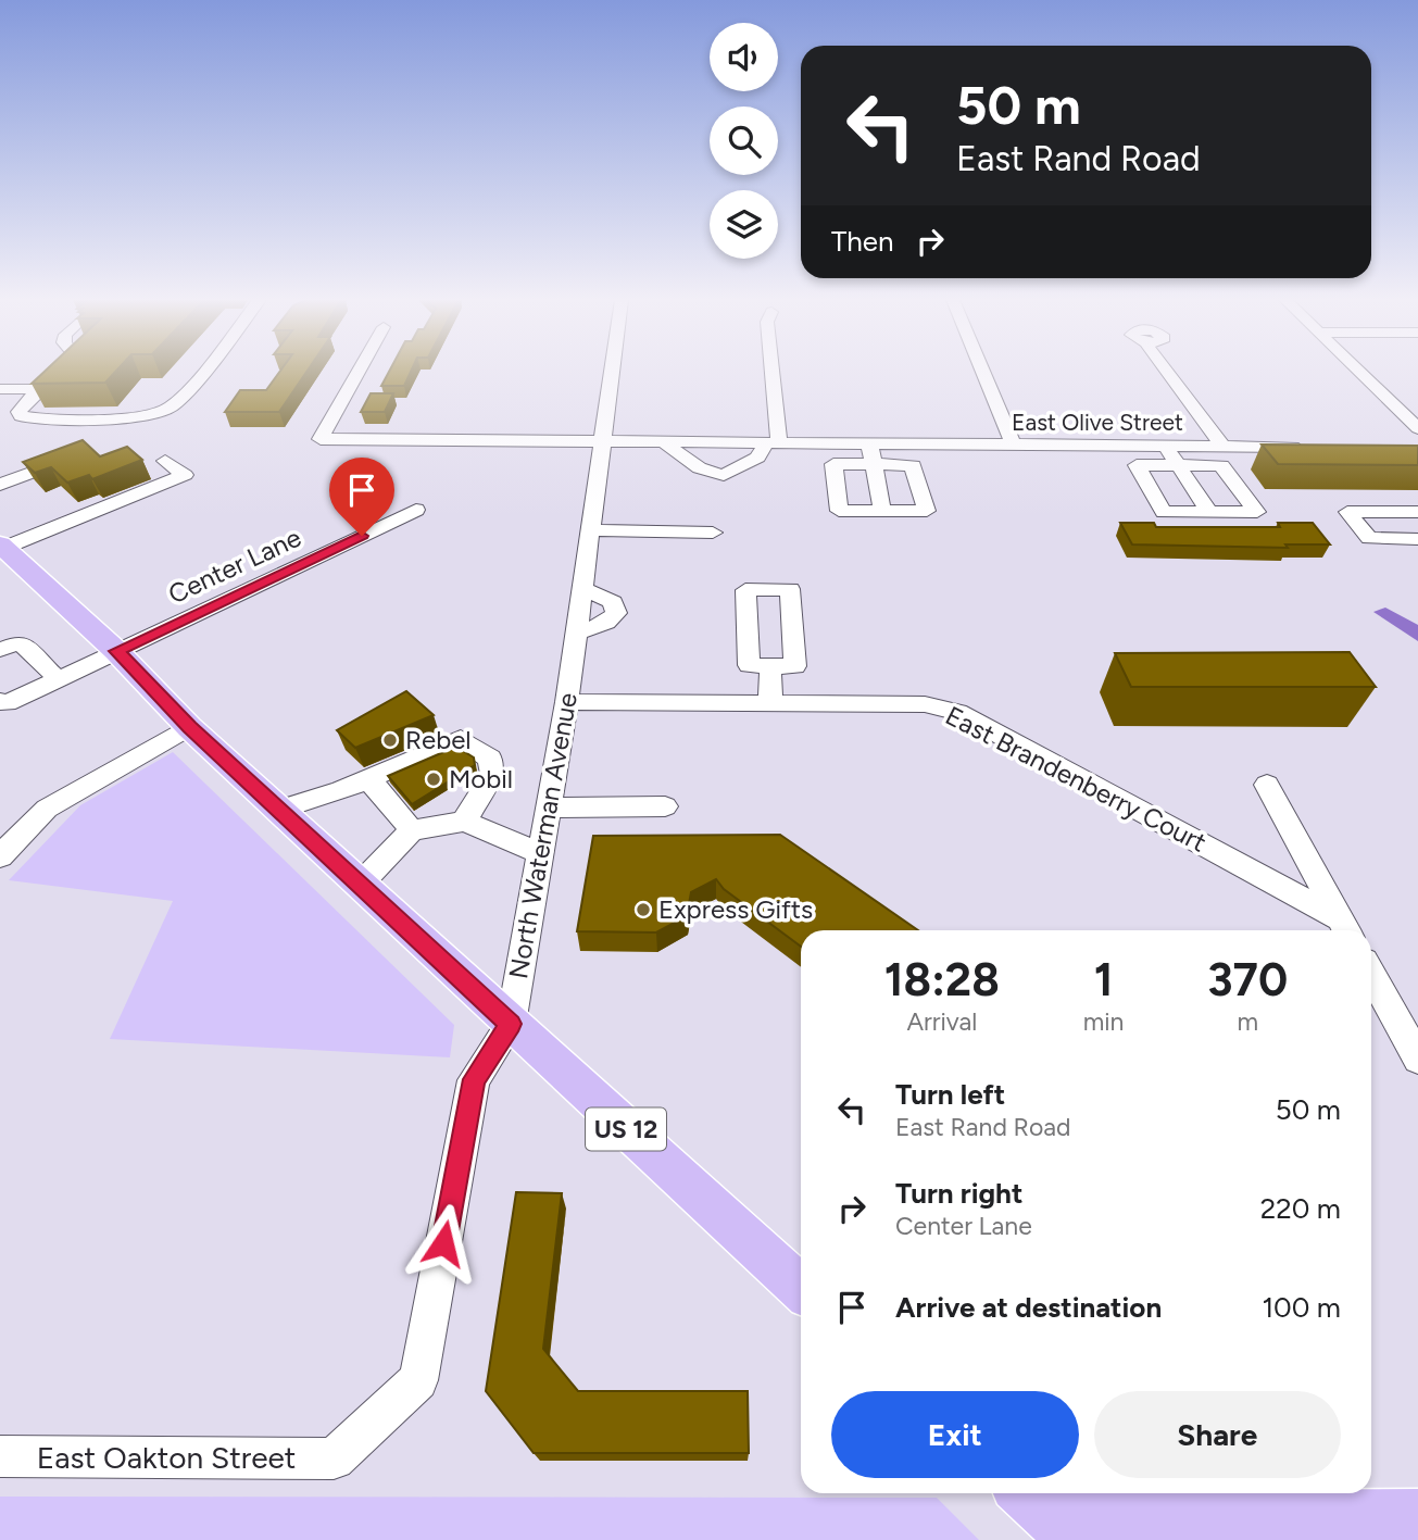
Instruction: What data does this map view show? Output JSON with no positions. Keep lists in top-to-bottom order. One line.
{"streets":{"main road":["US 12"],"street":["East Olive Street","Center Lane","East Brandenberry Court","North Waterman Avenue","East Oakton Street"]},"crossings":[["East Olive Street","North Waterman Avenue"],["Center Lane","US 12"],["East Brandenberry Court","North Waterman Avenue"],["North Waterman Avenue","US 12"],["North Waterman Avenue","East Oakton Street"]],"places":["Rebel","Mobil","Express Gifts"],"page":{"turn":["50 m","East Rand Road"],"then":"Then","eta":["18:28","Arrival","1","min","370","m"],"list":[{"name":"Turn left","note":"East Rand Road","value":"50 m"},{"name":"Turn right","note":"Center Lane","value":"220 m"},{"name":"Arrive at destination","value":"100 m"}],"buttons":["Exit","Share"]}}
